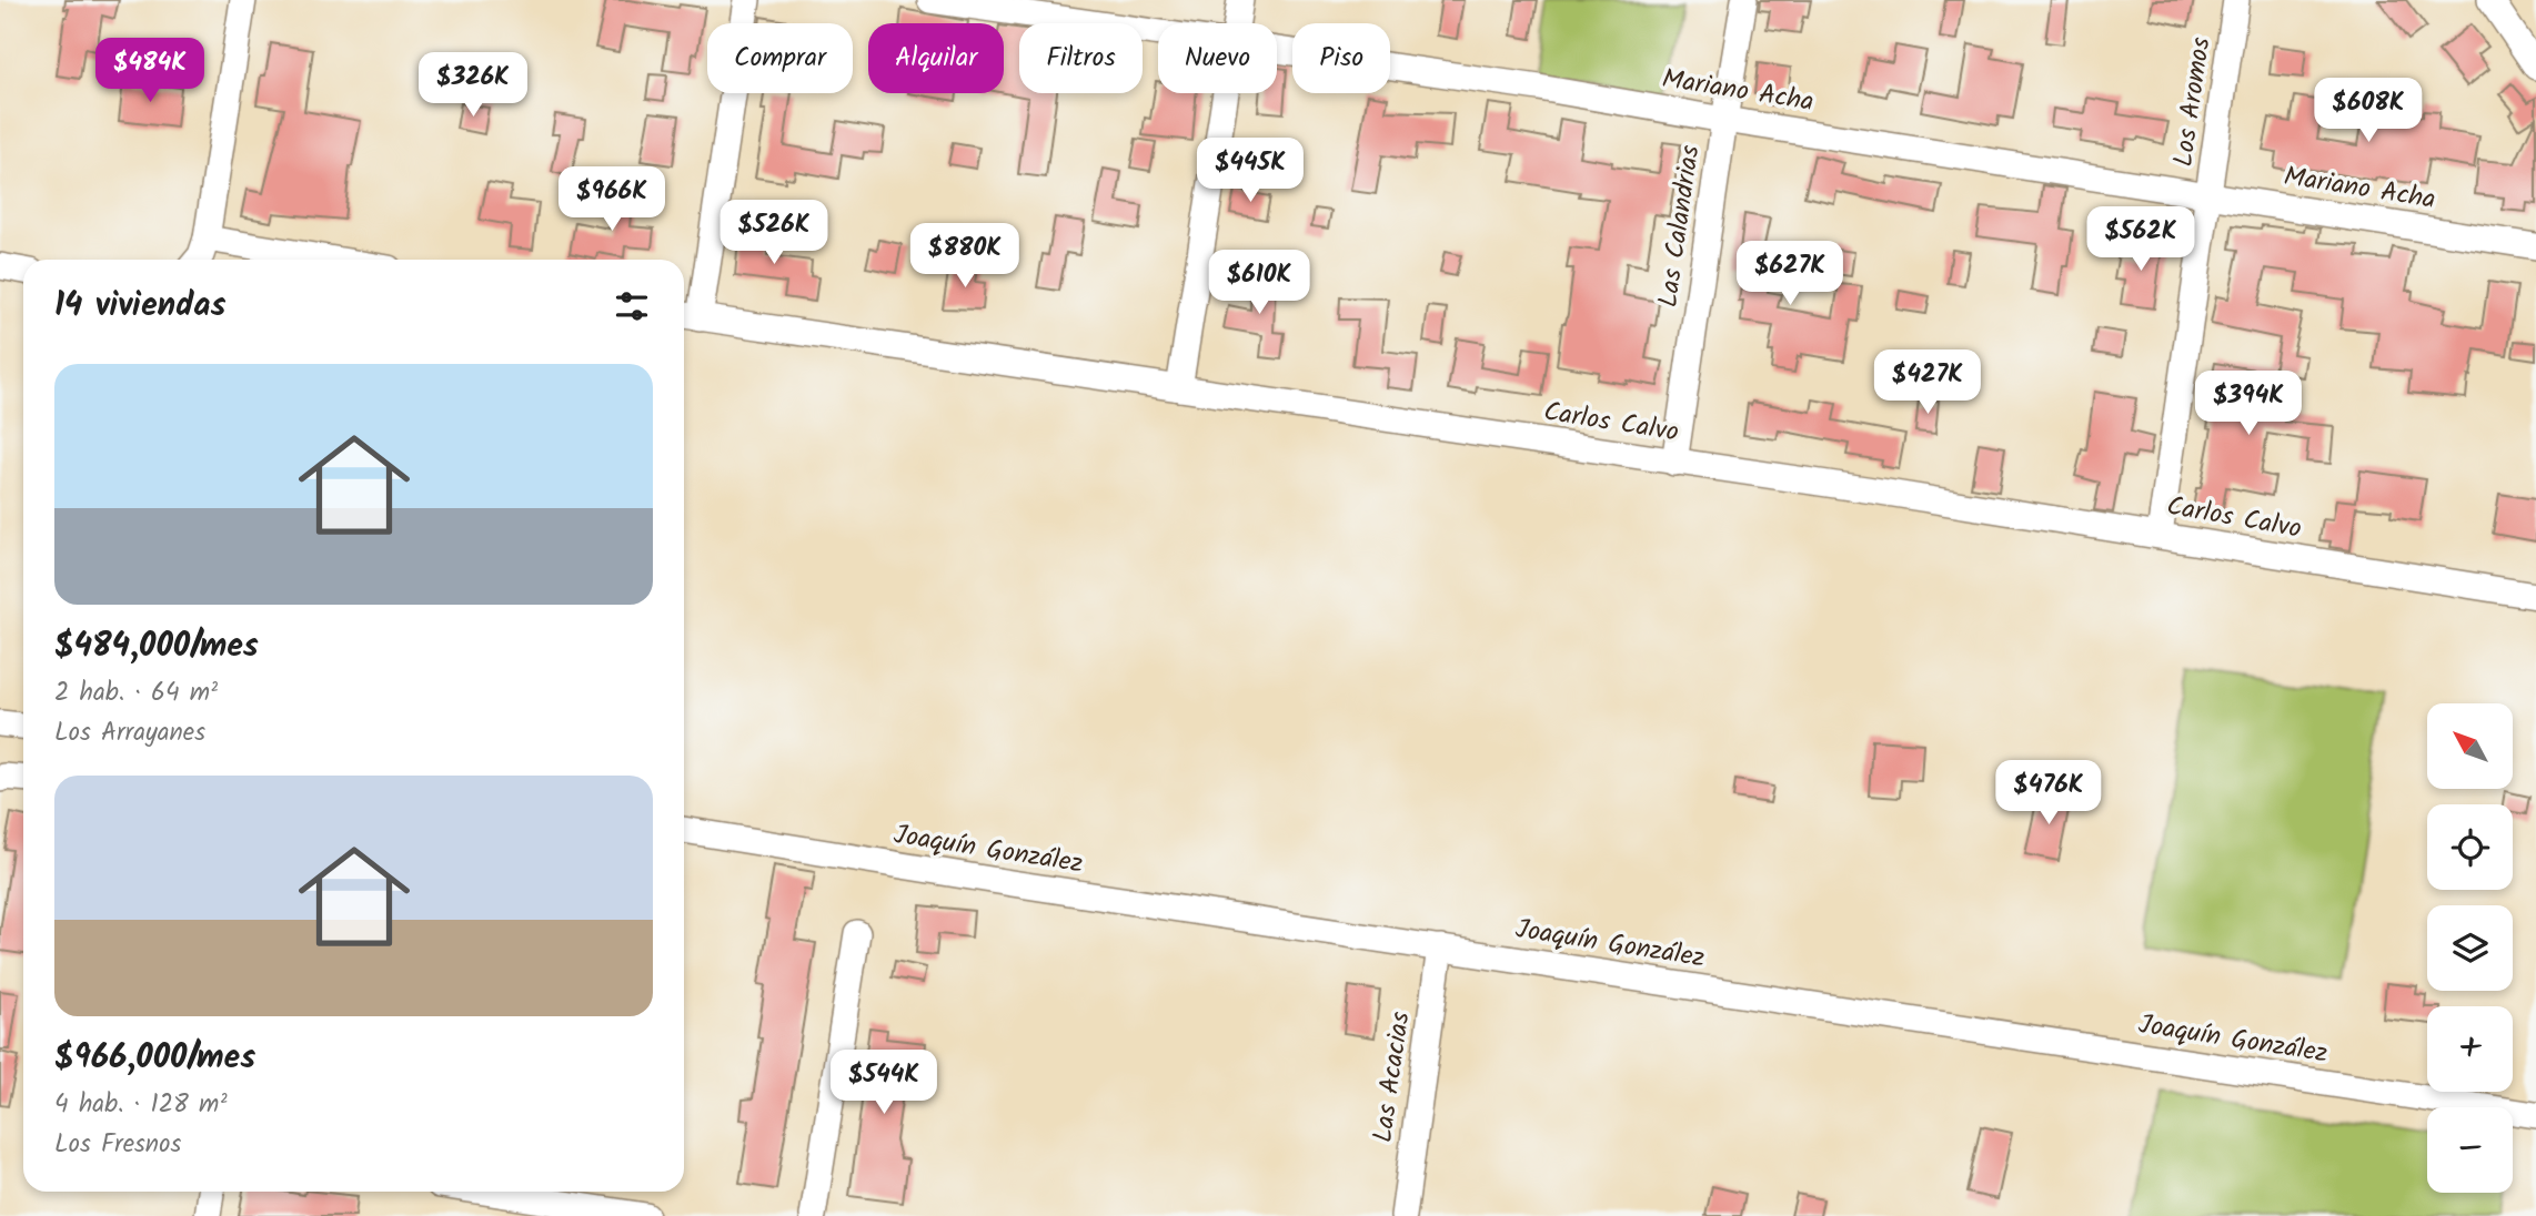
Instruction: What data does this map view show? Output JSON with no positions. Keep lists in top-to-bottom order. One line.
{"streets":{"street":["Mariano Acha","Los Aromos","Las Calandrias","Carlos Calvo","Joaquín González","Las Acacias"]},"crossings":[["Mariano Acha","Los Aromos"],["Mariano Acha","Las Calandrias"],["Los Aromos","Carlos Calvo"],["Las Calandrias","Carlos Calvo"],["Joaquín González","Las Acacias"]],"north":"top left","page":{"chip":["Comprar","Alquilar","Filtros","Nuevo","Piso"],"price":["$484K","$326K","$608K","$445K","$966K","$526K","$562K","$880K","$627K","$610K","$427K","$394K","$476K","$544K"],"heading":"14 viviendas","list":[{"name":"$484,000/mes","note":"2 hab. · 64 m² · Los Arrayanes"},{"name":"$966,000/mes","note":"4 hab. · 128 m² · Los Fresnos"}],"map_buttons":["+","−"]}}
